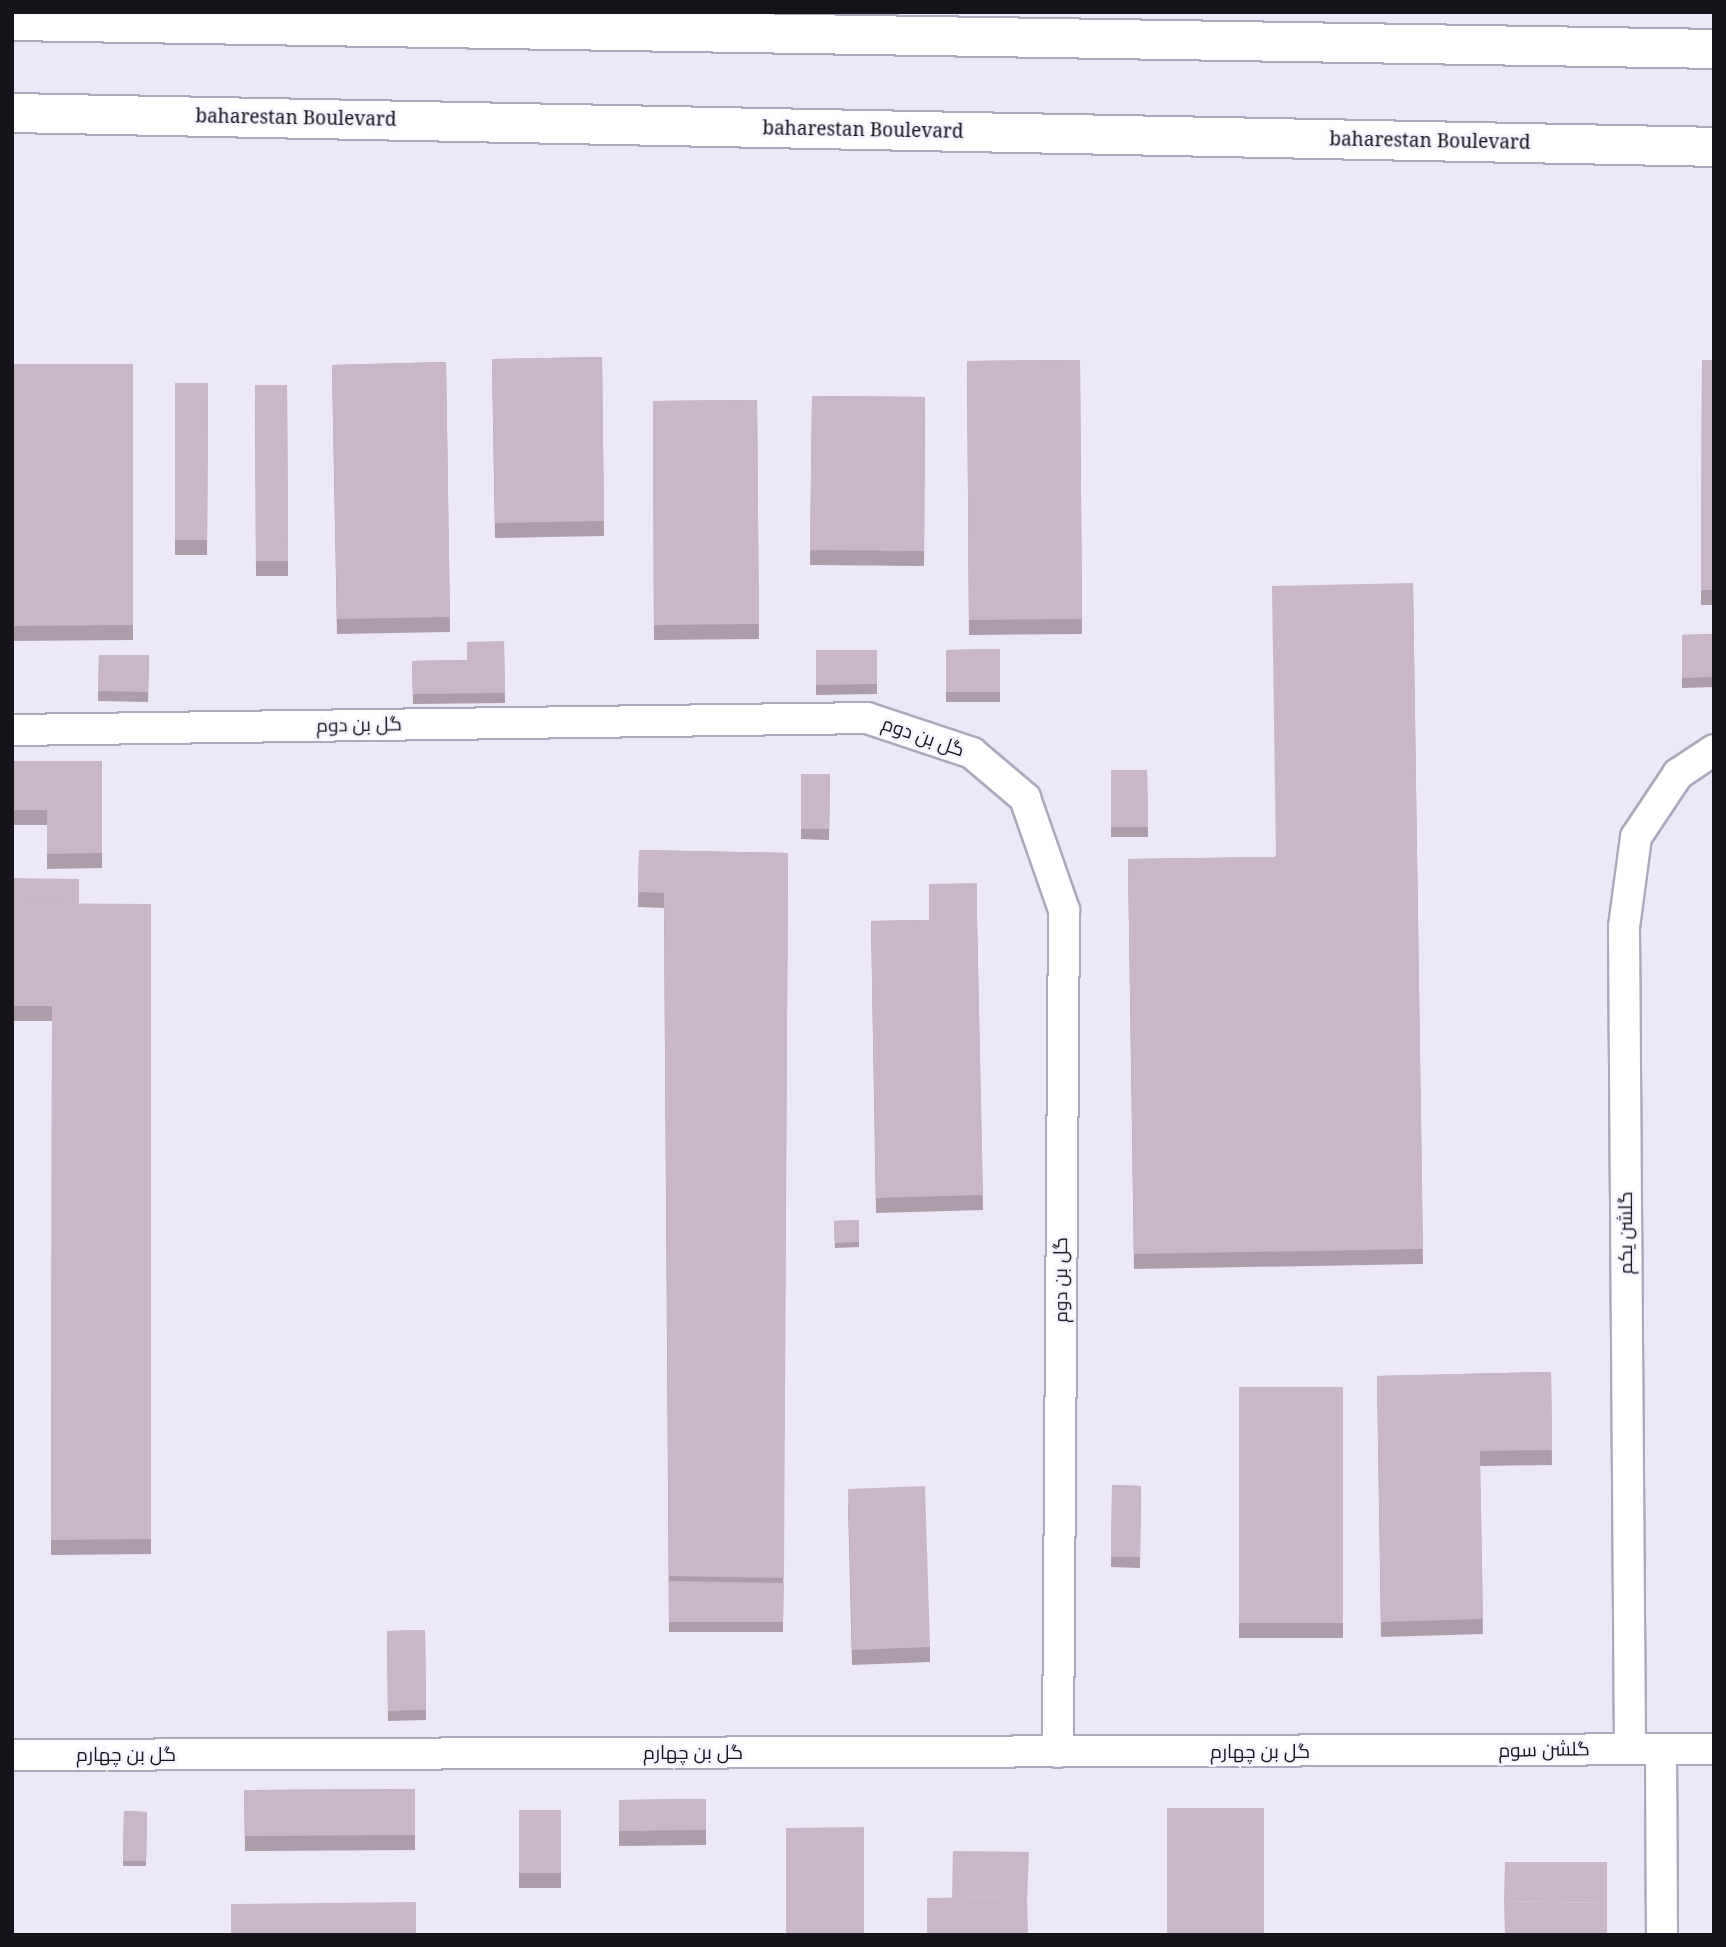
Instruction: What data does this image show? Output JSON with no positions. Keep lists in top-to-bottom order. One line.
{"streets":{"street":["baharestan Boulevard","گل بن دوم","گلشن یکم","گلشن سوم","گل بن چهارم"]},"crossings":[["گل بن دوم","گل بن چهارم"],["گلشن یکم","گلشن سوم"],["گلشن سوم","گل بن چهارم"]]}
